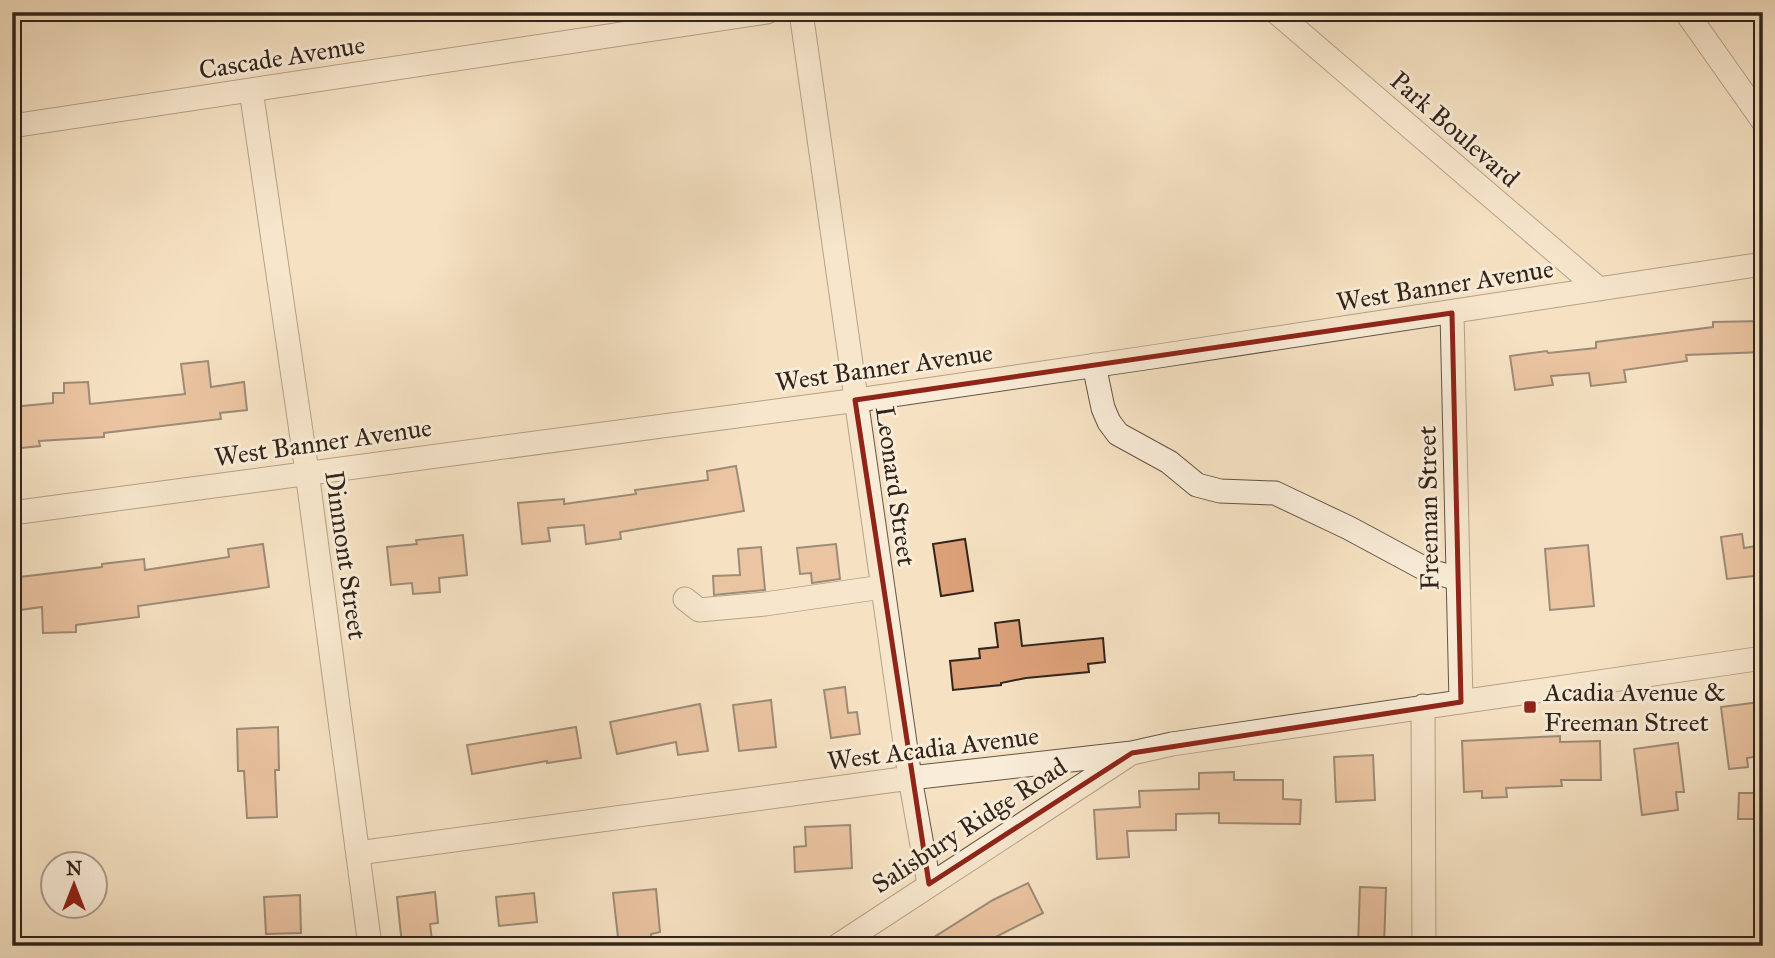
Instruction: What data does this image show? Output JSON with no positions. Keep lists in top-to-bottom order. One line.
{"streets":{"street":["Cascade Avenue","Park Boulevard","West Banner Avenue","Leonard Street","Freeman Street","Dinmont Street","West Acadia Avenue","Salisbury Ridge Road"]},"crossings":[["Cascade Avenue","Dinmont Street"],["Park Boulevard","West Banner Avenue"],["West Banner Avenue","Leonard Street"],["West Banner Avenue","Freeman Street"],["West Banner Avenue","Dinmont Street"],["Leonard Street","West Acadia Avenue"],["Leonard Street","Salisbury Ridge Road"],["Freeman Street","West Acadia Avenue"],["Dinmont Street","West Acadia Avenue"],["West Acadia Avenue","Salisbury Ridge Road"]],"places":{"transit":["Acadia Avenue & Freeman Street"]},"north":"top"}
